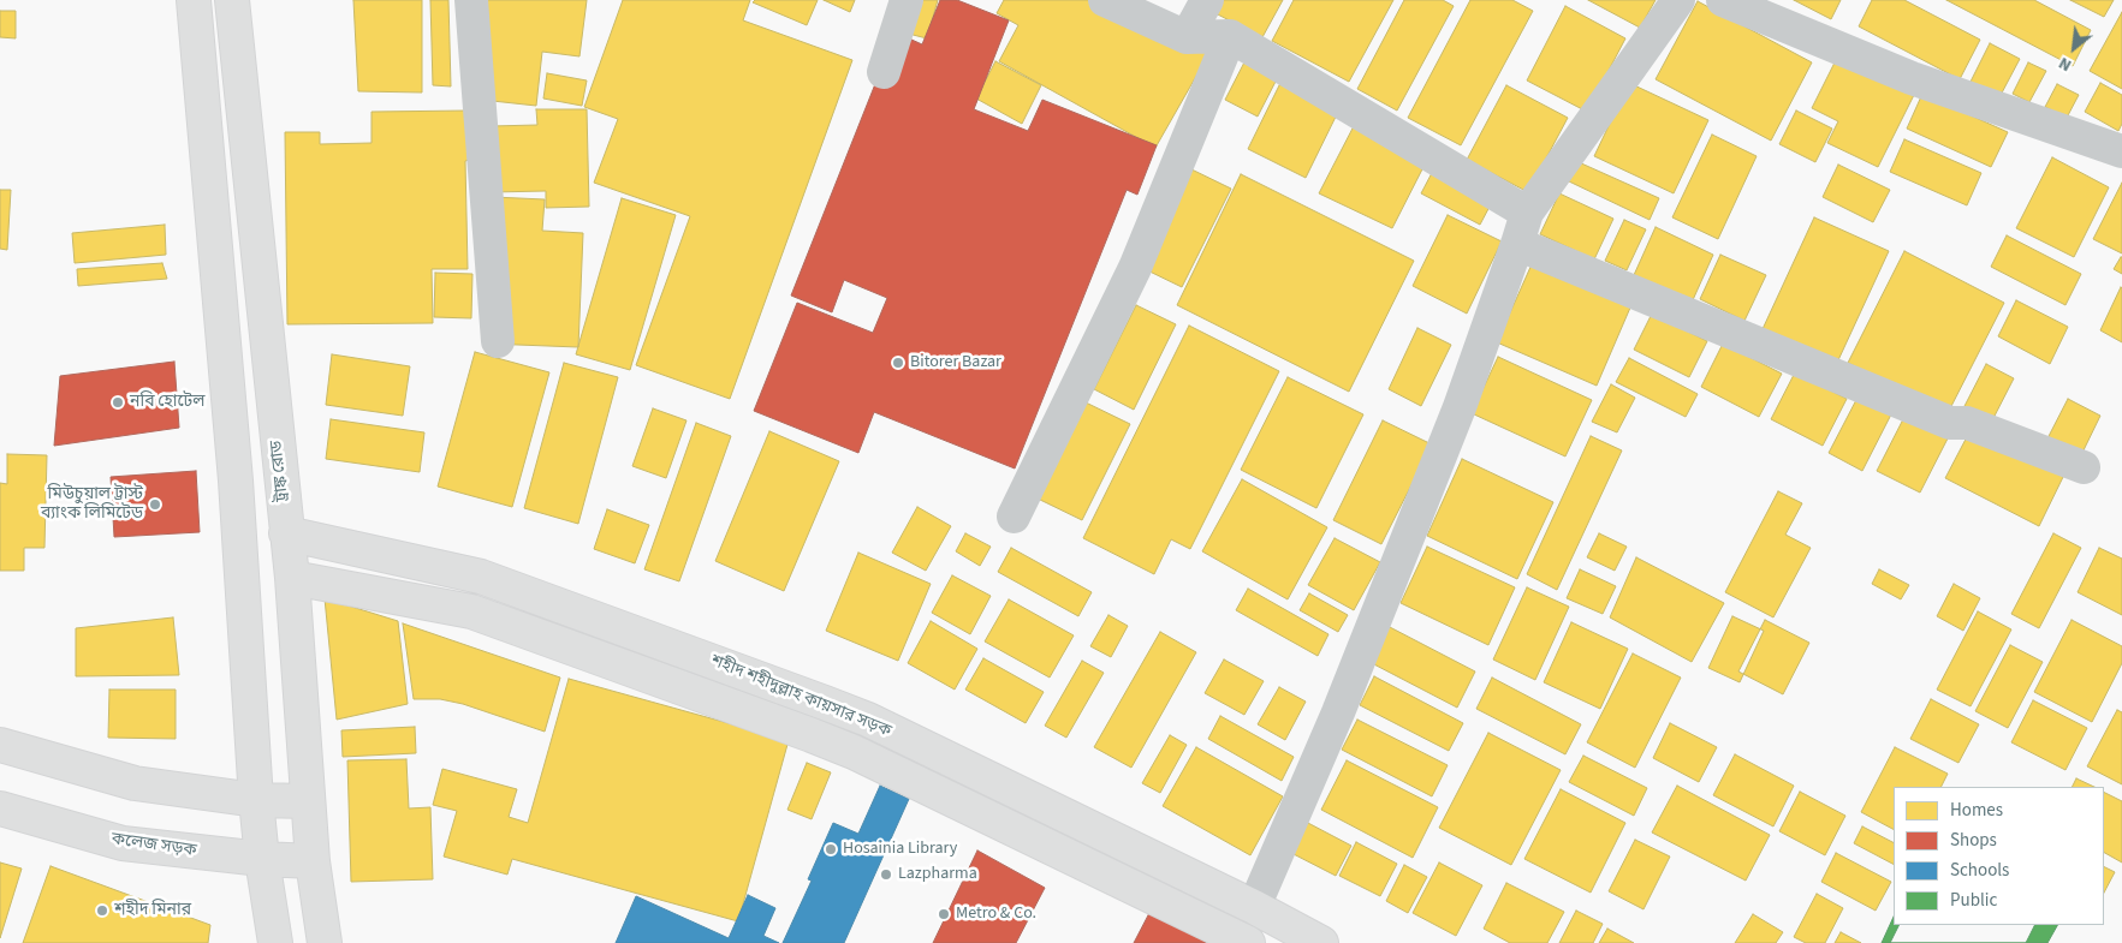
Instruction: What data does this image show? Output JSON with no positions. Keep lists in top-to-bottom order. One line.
{"streets":{"main road":["ট্রাঙ্ক রোড","শহীদ শহীদুল্লাহ কায়সার সড়ক","কলেজ সড়ক"]},"crossings":[["ট্রাঙ্ক রোড","শহীদ শহীদুল্লাহ কায়সার সড়ক"],["ট্রাঙ্ক রোড","কলেজ সড়ক"]],"places":["Bitorer Bazar","নবি হোটেল","মিউচুয়াল ট্রাস্ট ব্যাংক লিমিটেড","Hosainia Library","Lazpharma","শহীদ মিনার","Metro & Co."],"legend":["Homes","Shops","Schools","Public"],"north":"bottom left"}
